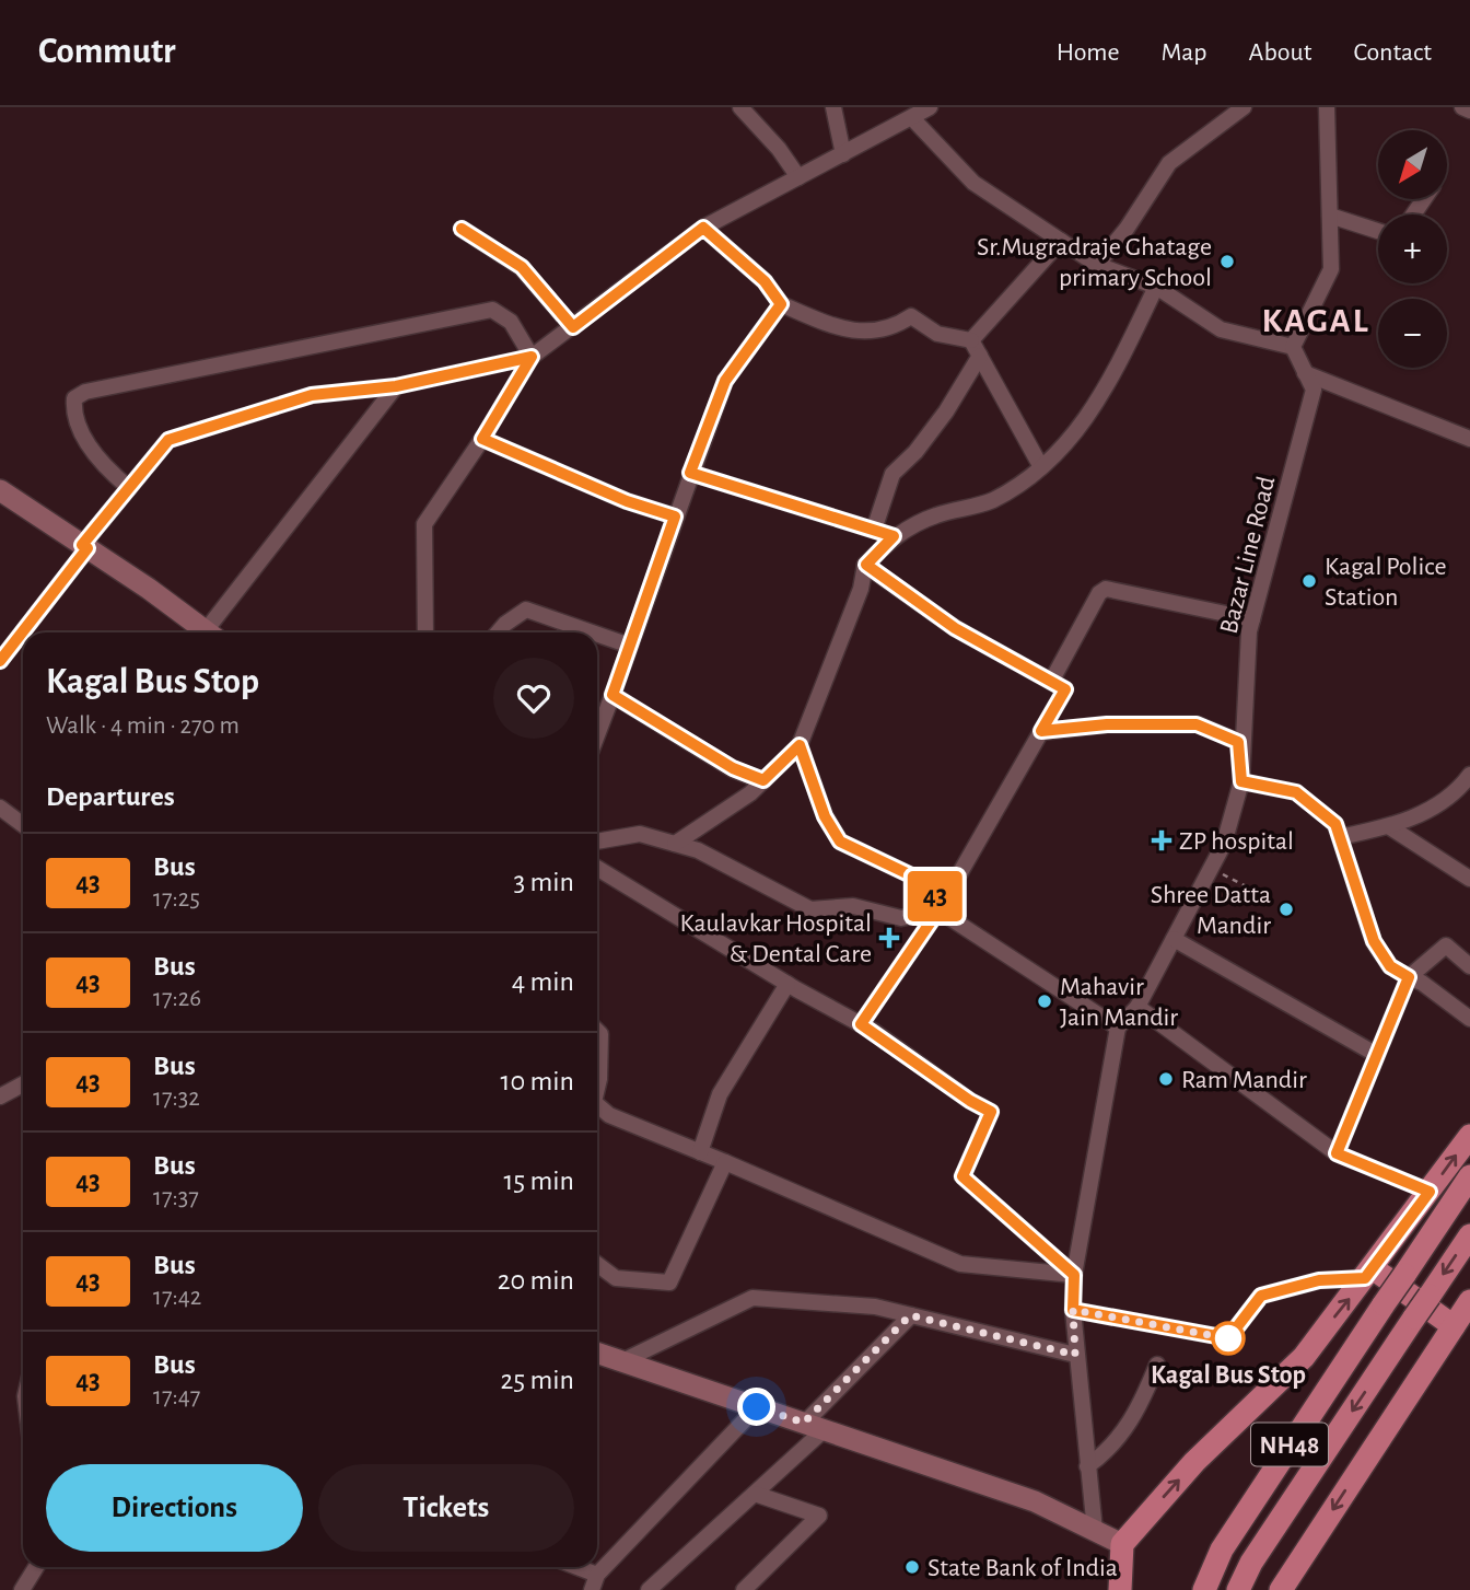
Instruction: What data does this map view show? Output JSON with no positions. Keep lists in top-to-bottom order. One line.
{"streets":{"highway":["NH48"],"street":["Bazar Line Road"]},"districts":["KAGAL"],"places":{"other":["Sr.Mugradraje Ghatage primary School","Kagal Police Station","Shree Datta Mandir","Mahavir Jain Mandir","Ram Mandir","Kagal Bus Stop","State Bank of India"],"health":["ZP hospital","Kaulavkar Hospital & Dental Care"]},"lines":["bus line 43"],"north":"bottom left","page":{"header":"Commutr","nav":["Home","Map","About","Contact"],"on_map":"43","map_buttons":["+","−"],"heading":[["Kagal Bus Stop","Walk · 4 min · 270 m"],"Departures"],"list":[{"mark":"43","name":"Bus","note":"17:25","value":"3 min"},{"mark":"43","name":"Bus","note":"17:26","value":"4 min"},{"mark":"43","name":"Bus","note":"17:32","value":"10 min"},{"mark":"43","name":"Bus","note":"17:37","value":"15 min"},{"mark":"43","name":"Bus","note":"17:42","value":"20 min"},{"mark":"43","name":"Bus","note":"17:47","value":"25 min"}],"buttons":["Directions","Tickets"]}}
